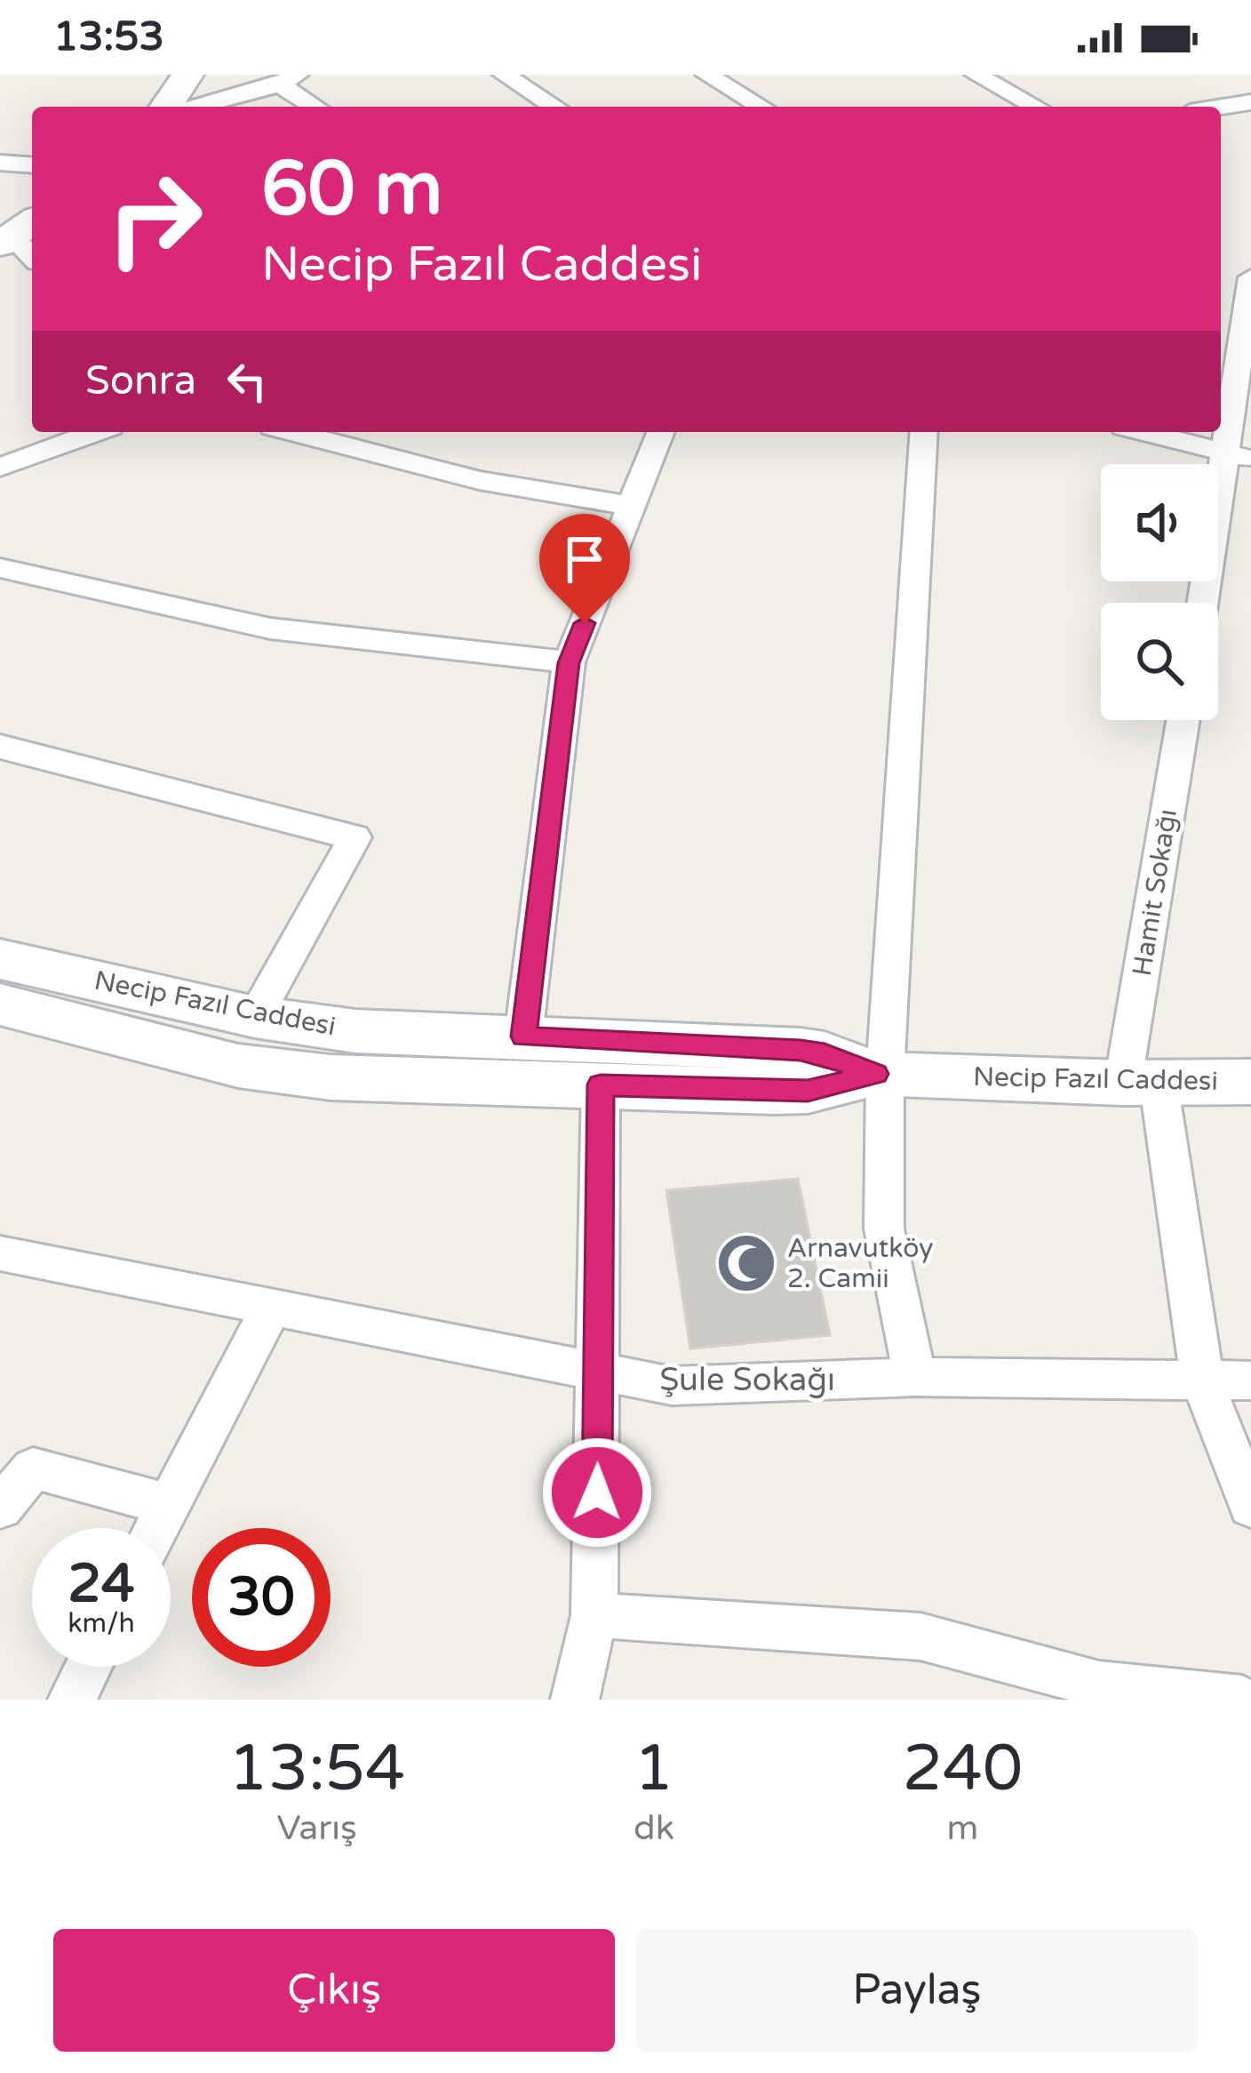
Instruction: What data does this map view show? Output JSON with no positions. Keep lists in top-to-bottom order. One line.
{"streets":{"main road":["Necip Fazıl Caddesi"],"street":["Hamit Sokağı","Şule Sokağı"]},"crossings":[["Hamit Sokağı","Necip Fazıl Caddesi"],["Hamit Sokağı","Şule Sokağı"]],"places":{"mosque":["Arnavutköy 2. Camii"]},"page":{"status":"13:53","turn":["60 m","Necip Fazıl Caddesi"],"then":"Sonra","speed":"24 km/h","limit":"30","eta":["13:54","Varış","1","dk","240","m"],"buttons":["Çıkış","Paylaş"]}}
